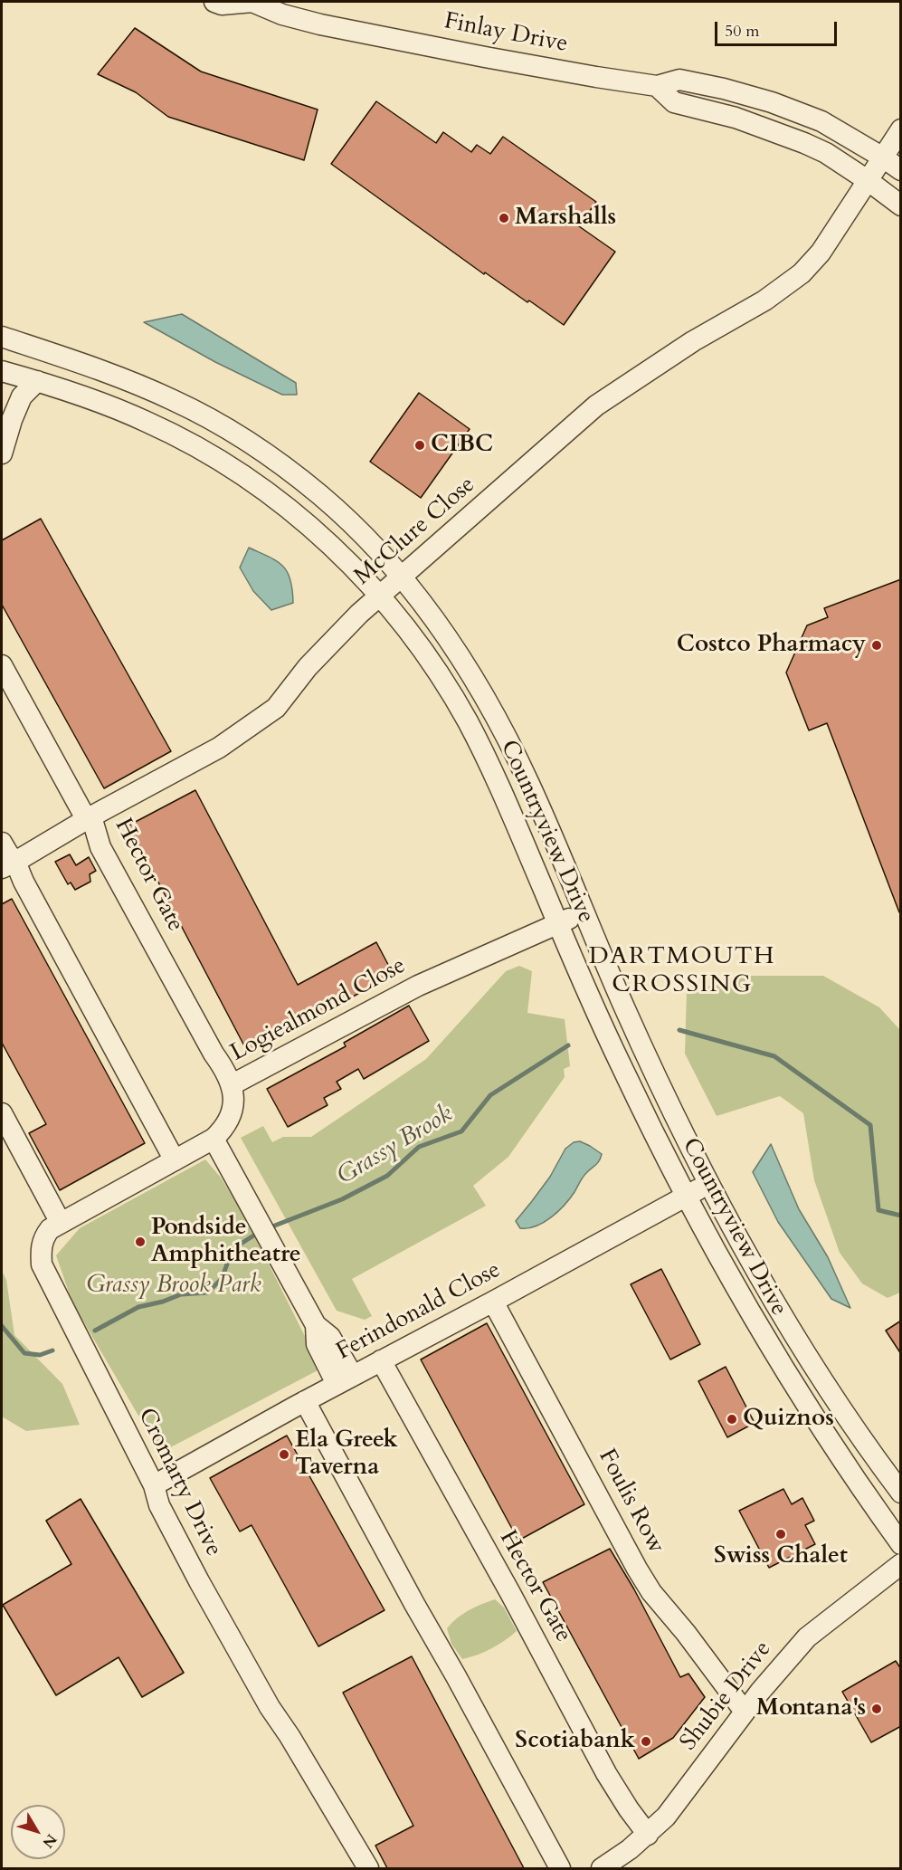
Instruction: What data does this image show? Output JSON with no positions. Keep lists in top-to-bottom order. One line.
{"streets":{"street":["Finlay Drive","McClure Close","Countryview Drive","Hector Gate","Logiealmond Close","Ferindonald Close","Cromarty Drive","Foulis Row","Shubie Drive"]},"crossings":[["Finlay Drive","McClure Close"],["McClure Close","Countryview Drive"],["McClure Close","Hector Gate"],["Countryview Drive","Logiealmond Close"],["Countryview Drive","Ferindonald Close"],["Hector Gate","Logiealmond Close"],["Hector Gate","Ferindonald Close"],["Hector Gate","Shubie Drive"],["Logiealmond Close","Cromarty Drive"],["Ferindonald Close","Cromarty Drive"],["Ferindonald Close","Foulis Row"],["Foulis Row","Shubie Drive"]],"districts":["DARTMOUTH CROSSING"],"water":["Grassy Brook"],"parks":["Grassy Brook Park"],"places":["Marshalls","CIBC","Costco Pharmacy","Pondside Amphitheatre","Quiznos","Ela Greek Taverna","Swiss Chalet","Montana's","Scotiabank"],"scale_bar":"50 m","north":"bottom right"}
